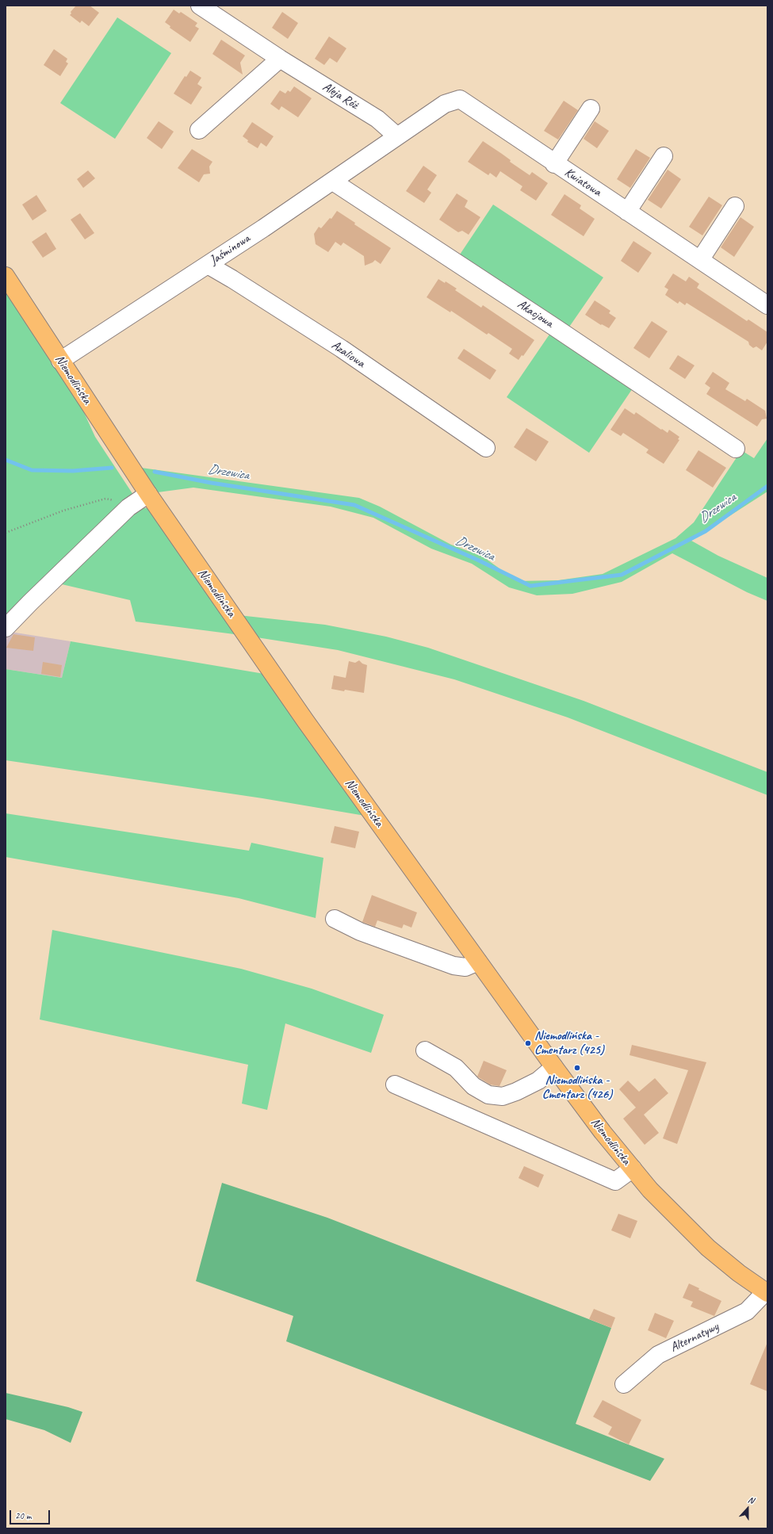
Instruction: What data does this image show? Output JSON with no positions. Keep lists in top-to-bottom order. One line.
{"streets":{"main road":["Niemodlińska"],"street":["Aleja Róż","Kwiatowa","Jaśminowa","Akacjowa","Azaliowa","Alternatywy"]},"crossings":[["Aleja Róż","Kwiatowa"],["Aleja Róż","Jaśminowa"],["Kwiatowa","Jaśminowa"],["Jaśminowa","Akacjowa"],["Jaśminowa","Azaliowa"],["Jaśminowa","Niemodlińska"],["Niemodlińska","Alternatywy"]],"water":["Drzewica"],"places":["Niemodlińska - Cmentarz (425)","Niemodlińska - Cmentarz (426)"],"scale_bar":"20 m","north":"top"}
